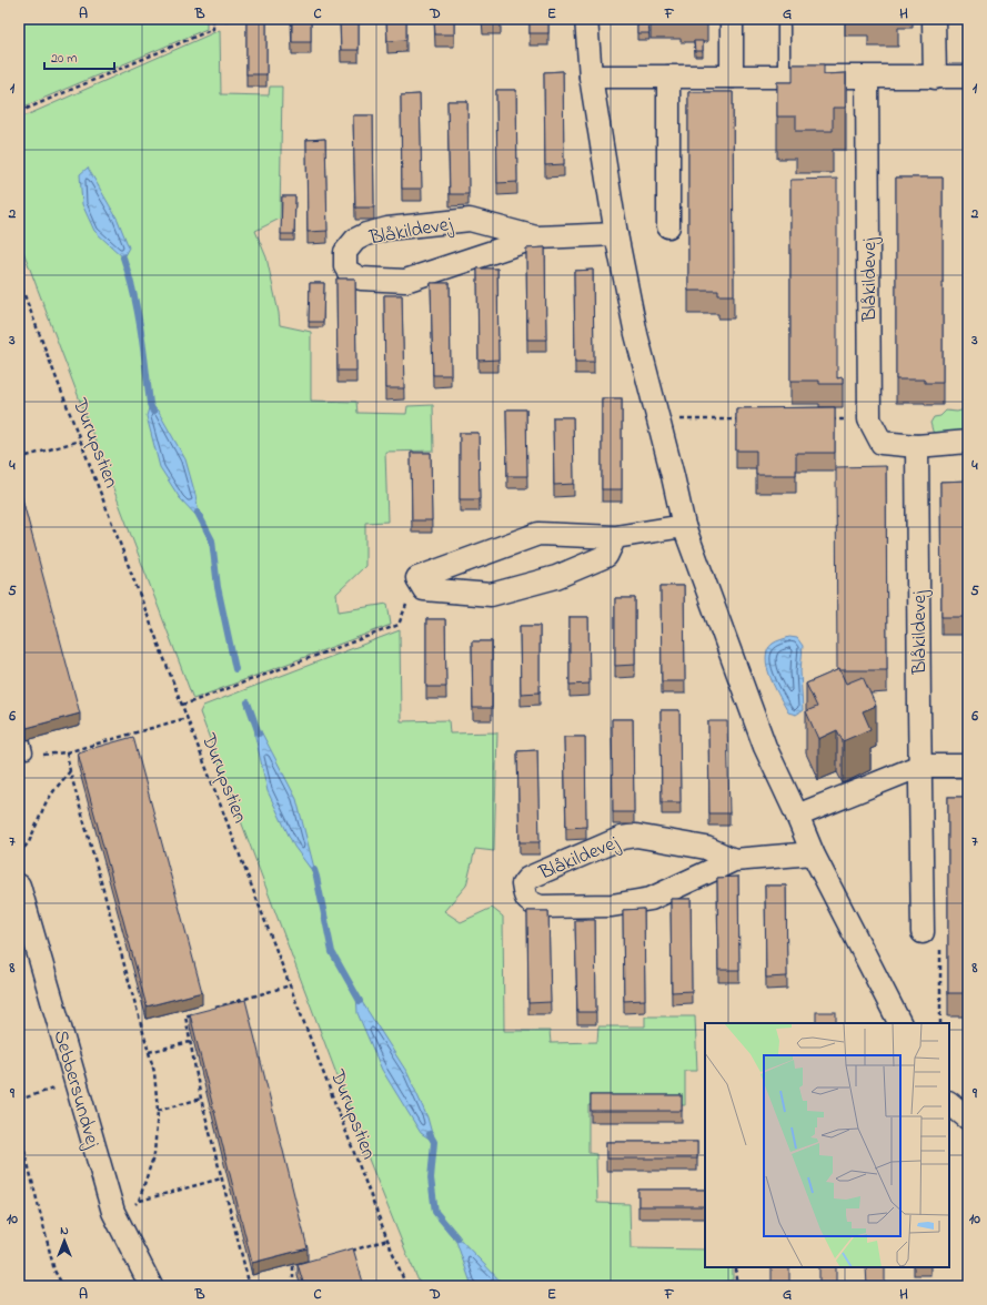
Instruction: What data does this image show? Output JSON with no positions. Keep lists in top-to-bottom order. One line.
{"streets":{"street":["Blåkildevej","Sebbersundvej"],"path":["Durupstien"]},"scale_bar":"20 m","north":"top","grid":{"columns":["A","B","C","D","E","F","G","H"],"rows":["1","2","3","4","5","6","7","8","9","10"]}}
